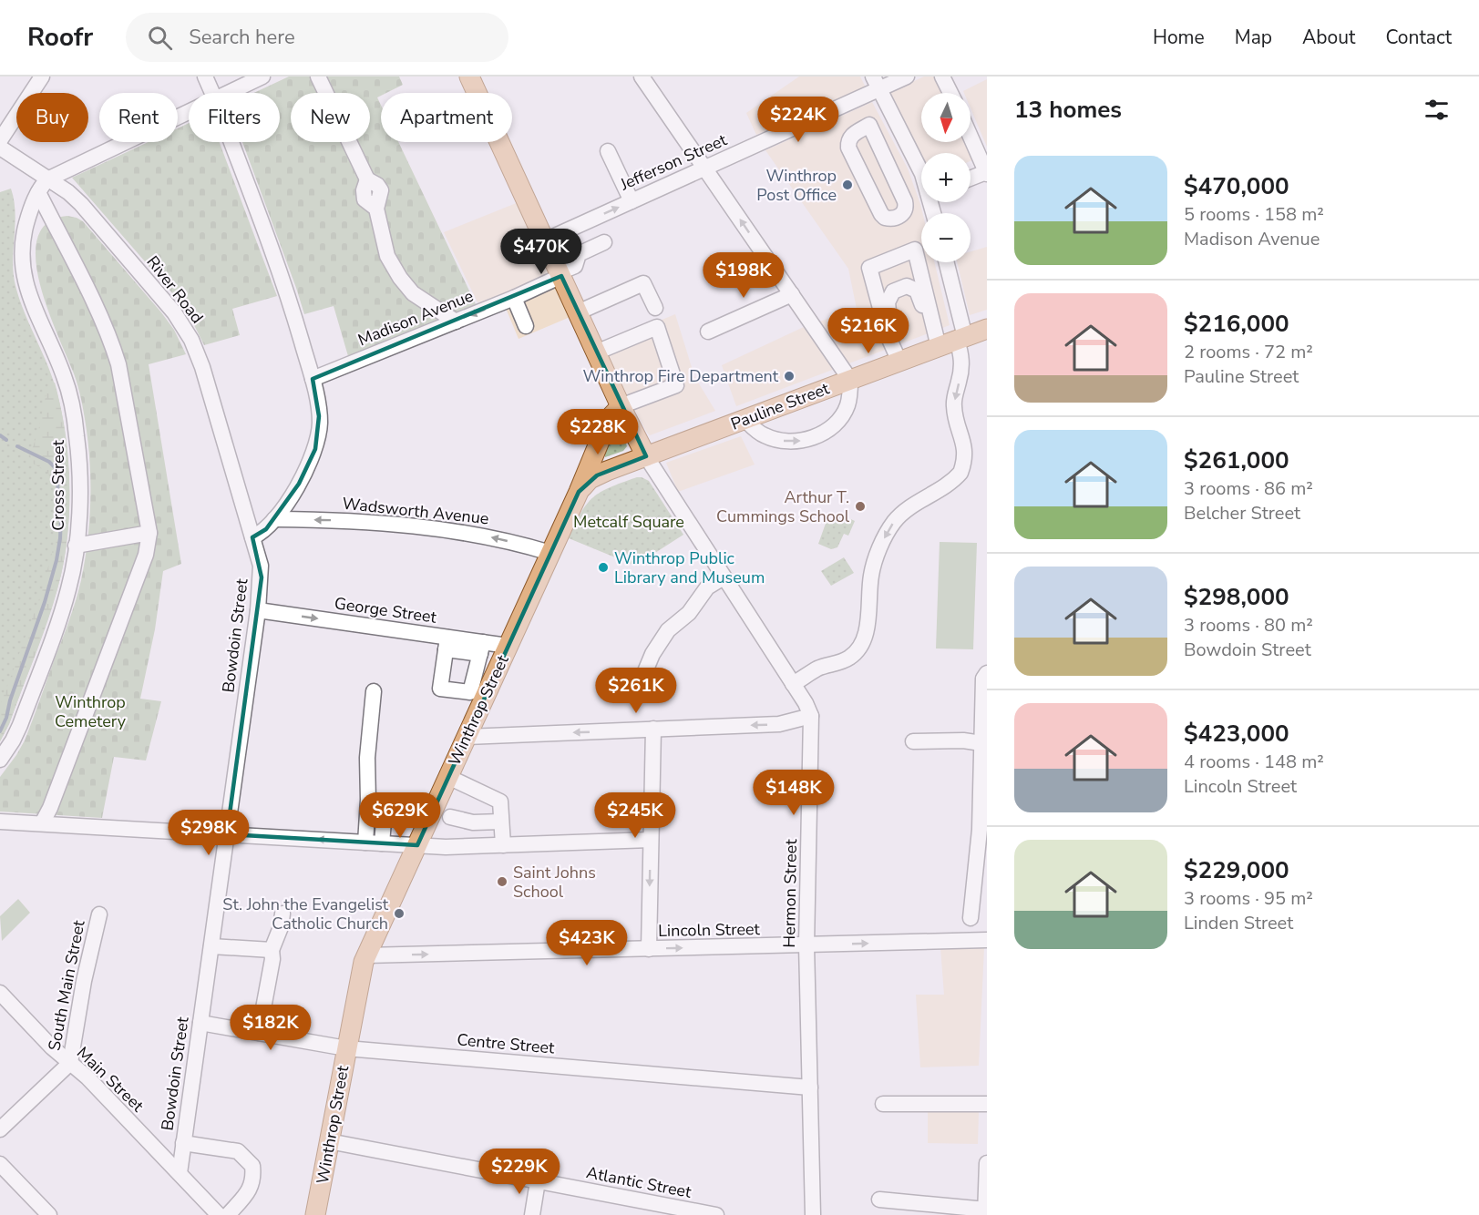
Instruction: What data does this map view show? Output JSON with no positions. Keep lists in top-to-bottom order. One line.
{"streets":{"main road":["Pauline Street","Winthrop Street"],"street":["Jefferson Street","River Road","Madison Avenue","Cross Street","Wadsworth Avenue","George Street","Bowdoin Street","Hermon Street","Lincoln Street","South Main Street","Centre Street","Main Street","Atlantic Street"]},"crossings":[["River Road","Cross Street"],["River Road","Bowdoin Street"],["Pauline Street","Winthrop Street"],["Pauline Street","Hermon Street"],["Wadsworth Avenue","Winthrop Street"],["George Street","Bowdoin Street"],["George Street","Winthrop Street"],["Bowdoin Street","Centre Street"],["Bowdoin Street","Main Street"],["Winthrop Street","Lincoln Street"],["Winthrop Street","Centre Street"],["Winthrop Street","Atlantic Street"],["Hermon Street","Lincoln Street"],["Hermon Street","Centre Street"],["South Main Street","Main Street"]],"one_way":["Wadsworth Avenue","George Street"],"parks":["Metcalf Square","Winthrop Cemetery"],"places":["Winthrop Post Office","Winthrop Fire Department","Arthur T. Cummings School","Winthrop Public Library and Museum","Saint Johns School","St. John the Evangelist Catholic Church"],"north":"bottom","page":{"header":"Roofr","search":"Search here","nav":["Home","Map","About","Contact"],"heading":"13 homes","map_buttons":["+","−"],"chip":["Buy","Rent","Filters","New","Apartment"],"price":["$224K","$470K","$198K","$216K","$228K","$261K","$148K","$629K","$245K","$298K","$423K","$182K","$229K"],"list":[{"name":"$470,000","note":"5 rooms · 158 m² · Madison Avenue"},{"name":"$216,000","note":"2 rooms · 72 m² · Pauline Street"},{"name":"$261,000","note":"3 rooms · 86 m² · Belcher Street"},{"name":"$298,000","note":"3 rooms · 80 m² · Bowdoin Street"},{"name":"$423,000","note":"4 rooms · 148 m² · Lincoln Street"},{"name":"$229,000","note":"3 rooms · 95 m² · Linden Street"}]}}
